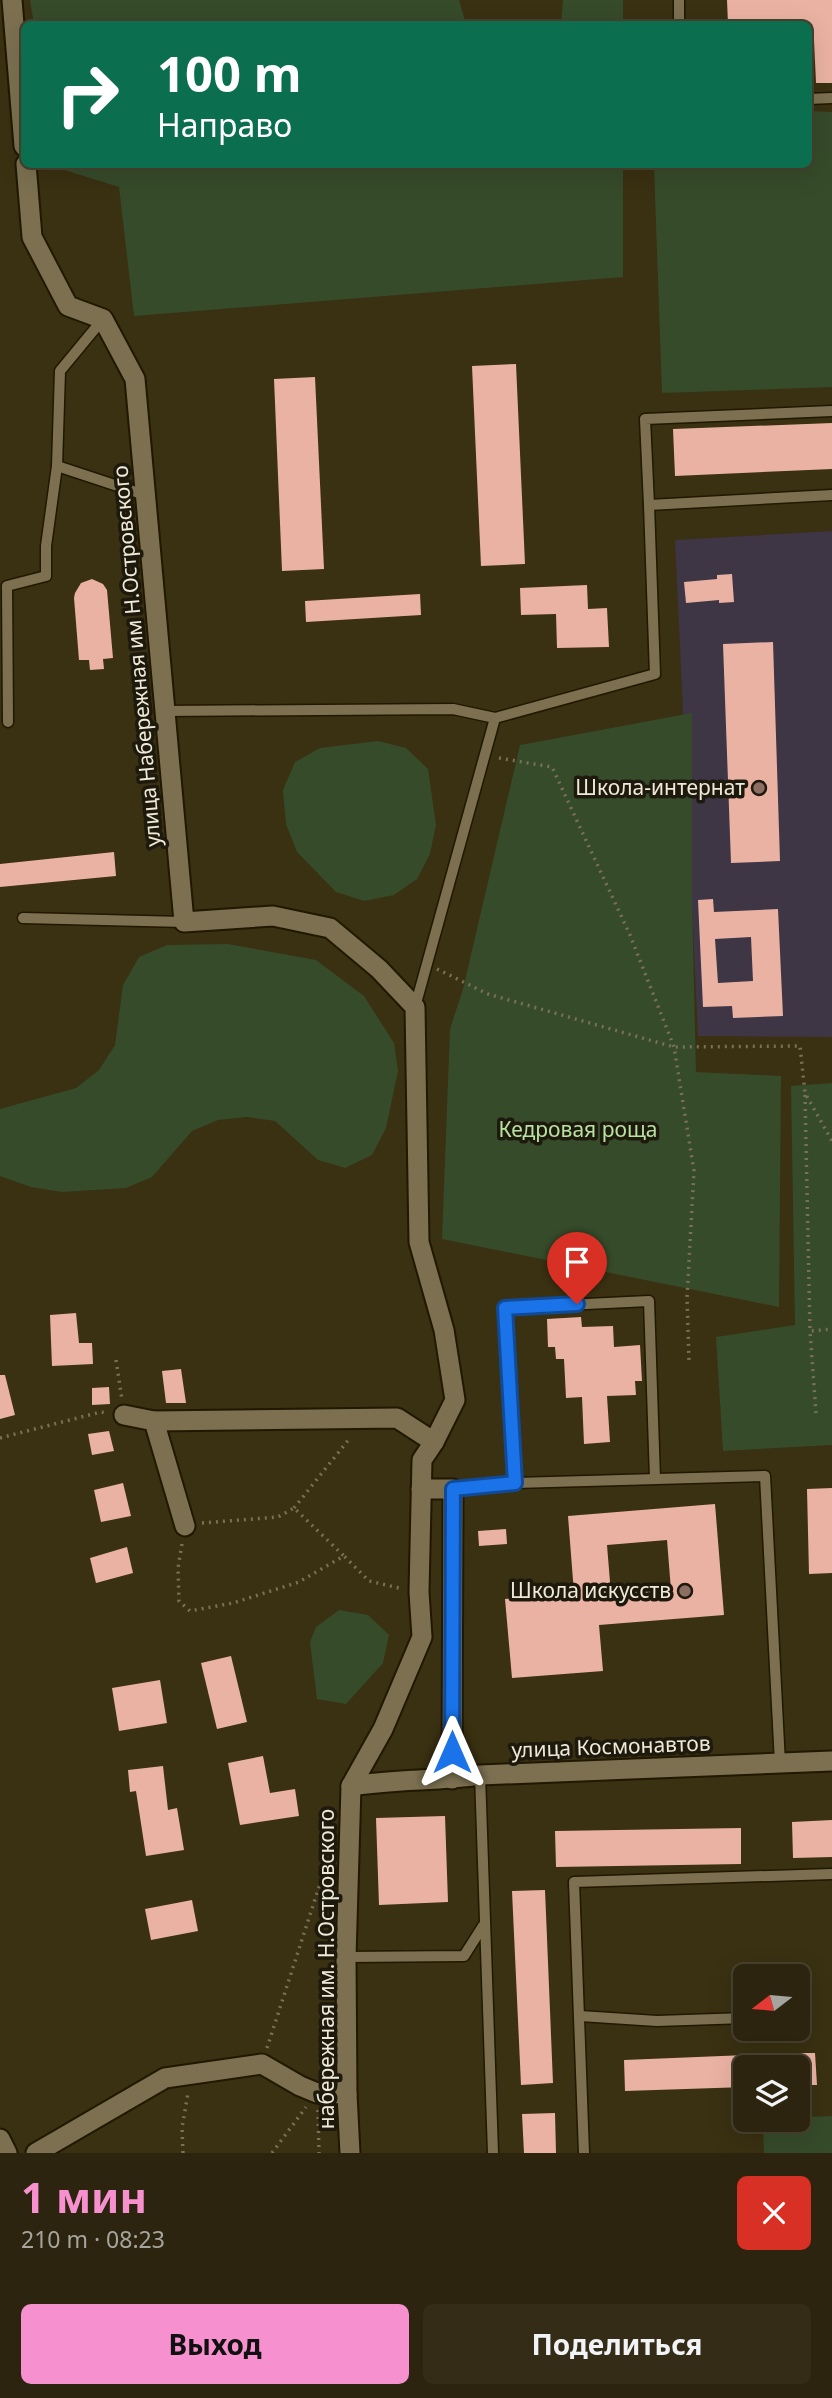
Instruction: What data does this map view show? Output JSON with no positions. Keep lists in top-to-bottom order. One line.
{"streets":{"street":["улица Набережная им Н.Островского","улица Космонавтов","набережная им. Н.Островского"]},"crossings":[["улица Космонавтов","набережная им. Н.Островского"]],"parks":["Кедровая роща"],"places":["Школа-интернат","Школа искусcтв"],"north":"left","page":{"turn":["100 m","Направо"],"heading":["1 мин","210 m · 08:23"],"buttons":["Выход","Поделиться"]}}
